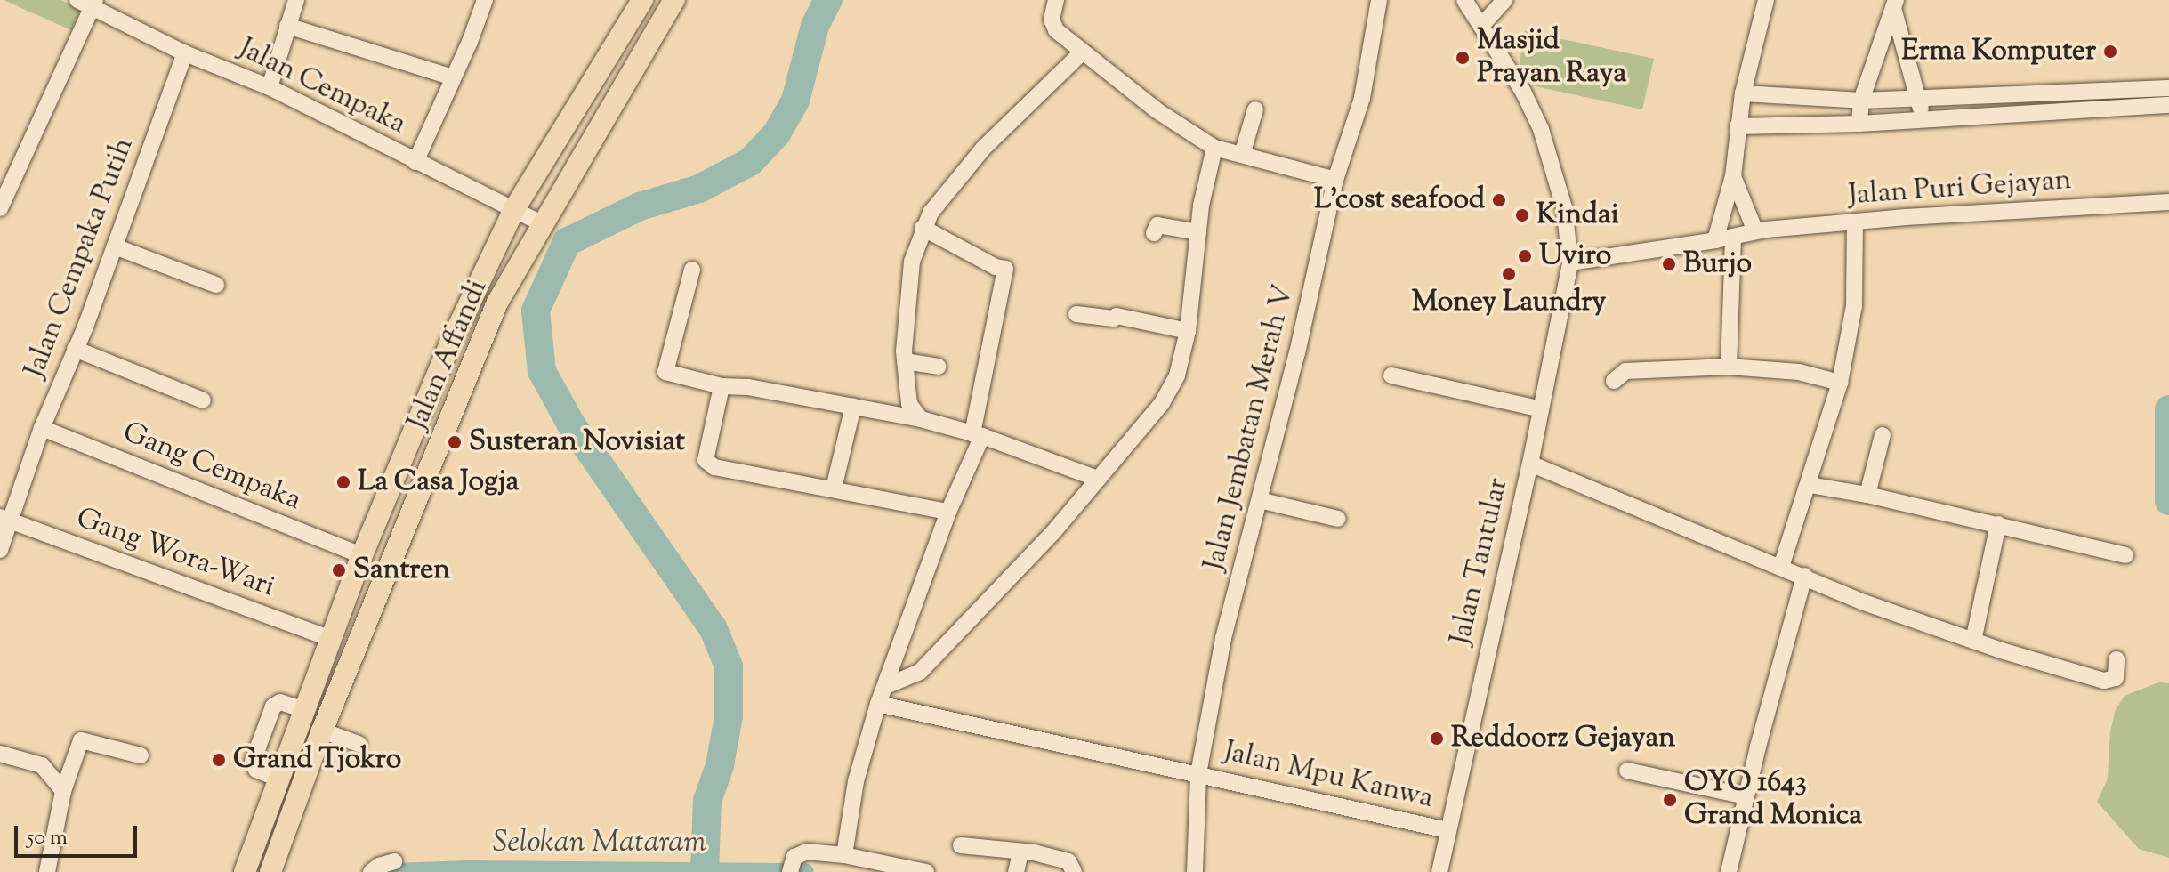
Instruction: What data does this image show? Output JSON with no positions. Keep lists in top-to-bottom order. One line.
{"streets":{"main road":["Jalan Affandi"],"street":["Jalan Cempaka","Jalan Puri Gejayan","Jalan Cempaka Putih","Jalan Jembatan Merah V","Gang Cempaka","Gang Wora-Wari","Jalan Tantular","Jalan Mpu Kanwa"]},"crossings":[["Jalan Cempaka","Jalan Cempaka Putih"],["Jalan Cempaka","Jalan Affandi"],["Jalan Puri Gejayan","Jalan Tantular"],["Jalan Cempaka Putih","Gang Cempaka"],["Jalan Cempaka Putih","Gang Wora-Wari"],["Jalan Affandi","Gang Cempaka"],["Jalan Affandi","Gang Wora-Wari"],["Jalan Jembatan Merah V","Jalan Mpu Kanwa"],["Jalan Tantular","Jalan Mpu Kanwa"]],"water":["Selokan Mataram"],"places":["Erma Komputer","Masjid Prayan Raya","L'cost seafood","Kindai","Uviro","Burjo","Money Laundry","Susteran Novisiat","La Casa Jogja","Santren","Reddoorz Gejayan","Grand Tjokro","OYO 1643 Grand Monica"],"scale_bar":"50 m"}
